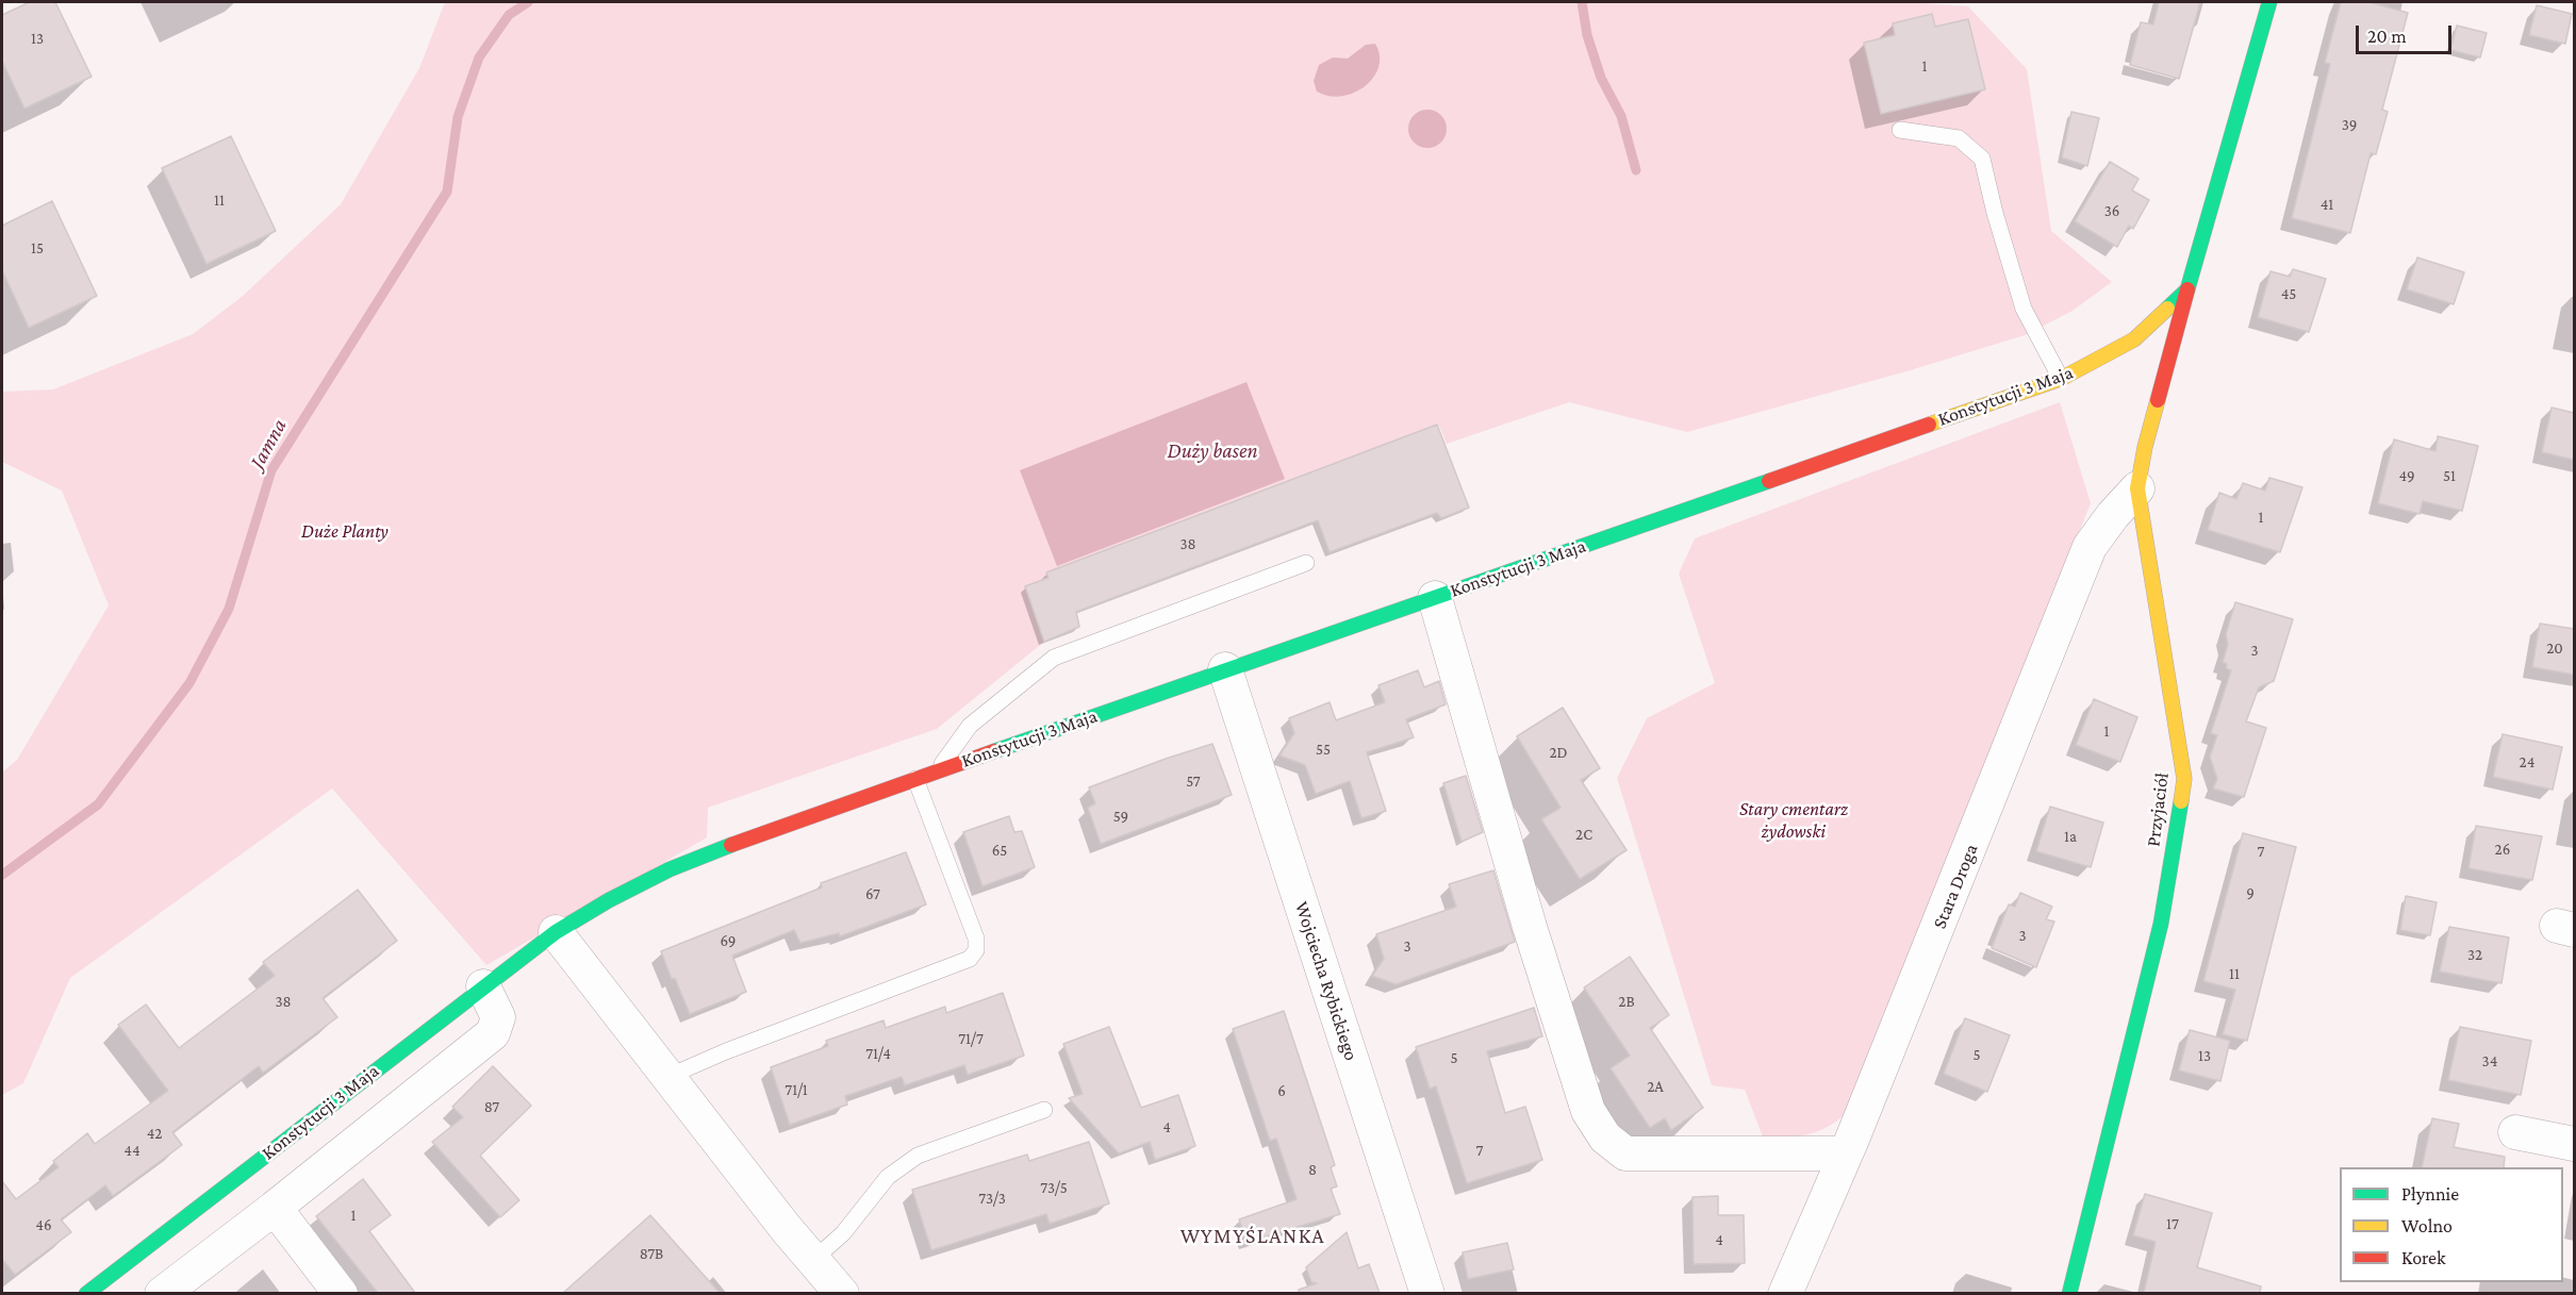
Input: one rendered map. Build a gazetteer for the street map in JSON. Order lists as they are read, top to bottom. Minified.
{"streets":{"street":["Konstytucji 3 Maja","Przyjaciół","Stara Droga","Wojciecha Rybickiego"]},"crossings":[["Konstytucji 3 Maja","Przyjaciół"],["Konstytucji 3 Maja","Wojciecha Rybickiego"],["Przyjaciół","Stara Droga"]],"districts":["WYMYŚLANKA"],"water":["Jamna","Duży basen"],"parks":["Duże Planty","Stary cmentarz żydowski"],"house_numbers":["13","1","39","11","41","36","15","45","49","51","1","38","20","3","1","55","2D","24","57","59","2C","1a","26","65","7","9","67","3","69","3","32","11","38","2B","71/7","71/4","5","13","5","34","2A","71/1","6","87","4","42","44","7","8","73/5","73/3","1","17","46","4","87B"],"legend":["Płynnie","Wolno","Korek"],"scale_bar":"20 m"}
